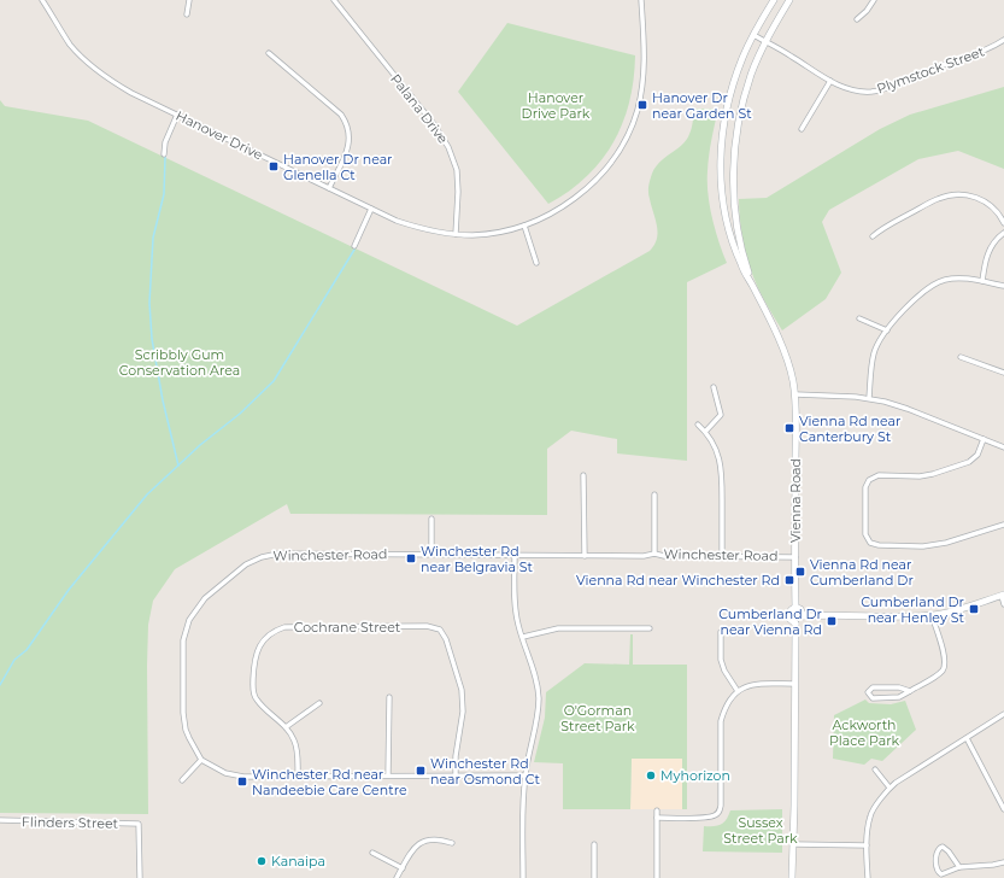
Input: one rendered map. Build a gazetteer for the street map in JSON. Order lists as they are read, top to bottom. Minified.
{"streets":{"main road":["Vienna Road"],"street":["Plymstock Street","Palana Drive","Hanover Drive","Winchester Road","Cochrane Street","Flinders Street"]},"crossings":[["Plymstock Street","Vienna Road"],["Palana Drive","Hanover Drive"],["Vienna Road","Winchester Road"]],"parks":["Hanover Drive Park","Scribbly Gum Conservation Area","O'Gorman Street Park","Ackworth Place Park","Sussex Street Park"],"places":{"transit":["Hanover Dr near Garden St","Hanover Dr near Glenella Ct","Vienna Rd near Canterbury St","Winchester Rd near Belgravia St","Vienna Rd near Cumberland Dr","Vienna Rd near Winchester Rd","Cumberland Dr near Henley St","Cumberland Dr near Vienna Rd","Winchester Rd near Osmond Ct","Winchester Rd near Nandeebie Care Centre"],"other":["Myhorizon","Kanaipa"]}}
